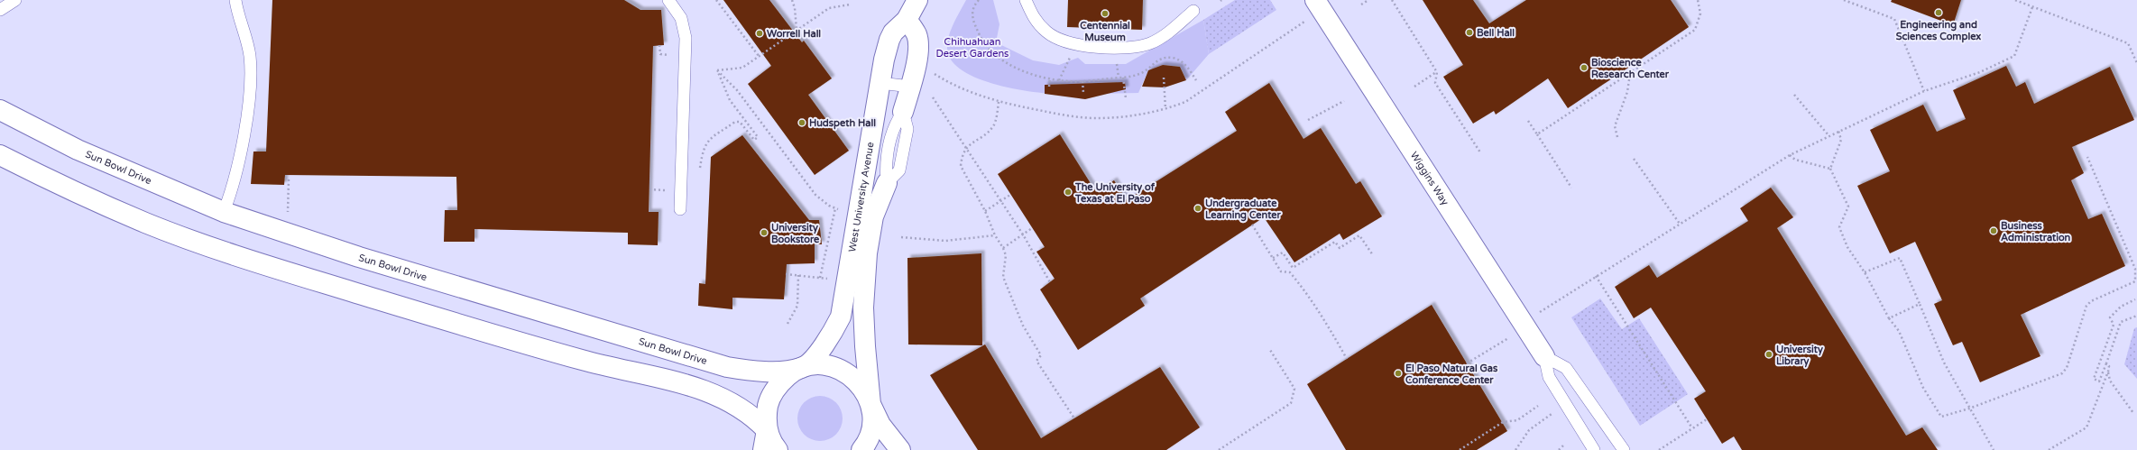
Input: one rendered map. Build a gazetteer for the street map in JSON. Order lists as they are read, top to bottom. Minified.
{"streets":{"street":["Sun Bowl Drive","Wiggins Way","West University Avenue"]},"crossings":[["Sun Bowl Drive","West University Avenue"]],"parks":["Chihuahuan Desert Gardens"],"places":["Engineering and Sciences Complex","Centennial Museum","Bell Hall","Worrell Hall","Bioscience Research Center","Hudspeth Hall","The University of Texas at El Paso","Undergraduate Learning Center","Business Administration","University Bookstore","University Library","El Paso Natural Gas Conference Center"]}
